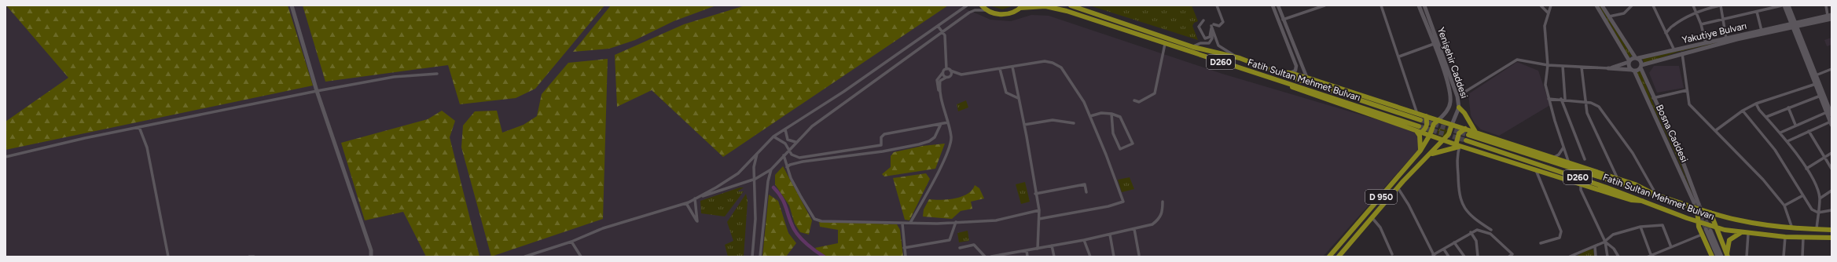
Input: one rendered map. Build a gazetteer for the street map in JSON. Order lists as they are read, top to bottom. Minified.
{"streets":{"highway":["D260","Fatih Sultan Mehmet Bulvarı","D 950"],"main road":["Yakutiye Bulvarı","Yenişehir Caddesi","Bosna Caddesi"]},"crossings":[["Yakutiye Bulvarı","Bosna Caddesi"],["D260","Fatih Sultan Mehmet Bulvarı"],["Fatih Sultan Mehmet Bulvarı","D 950"]]}
